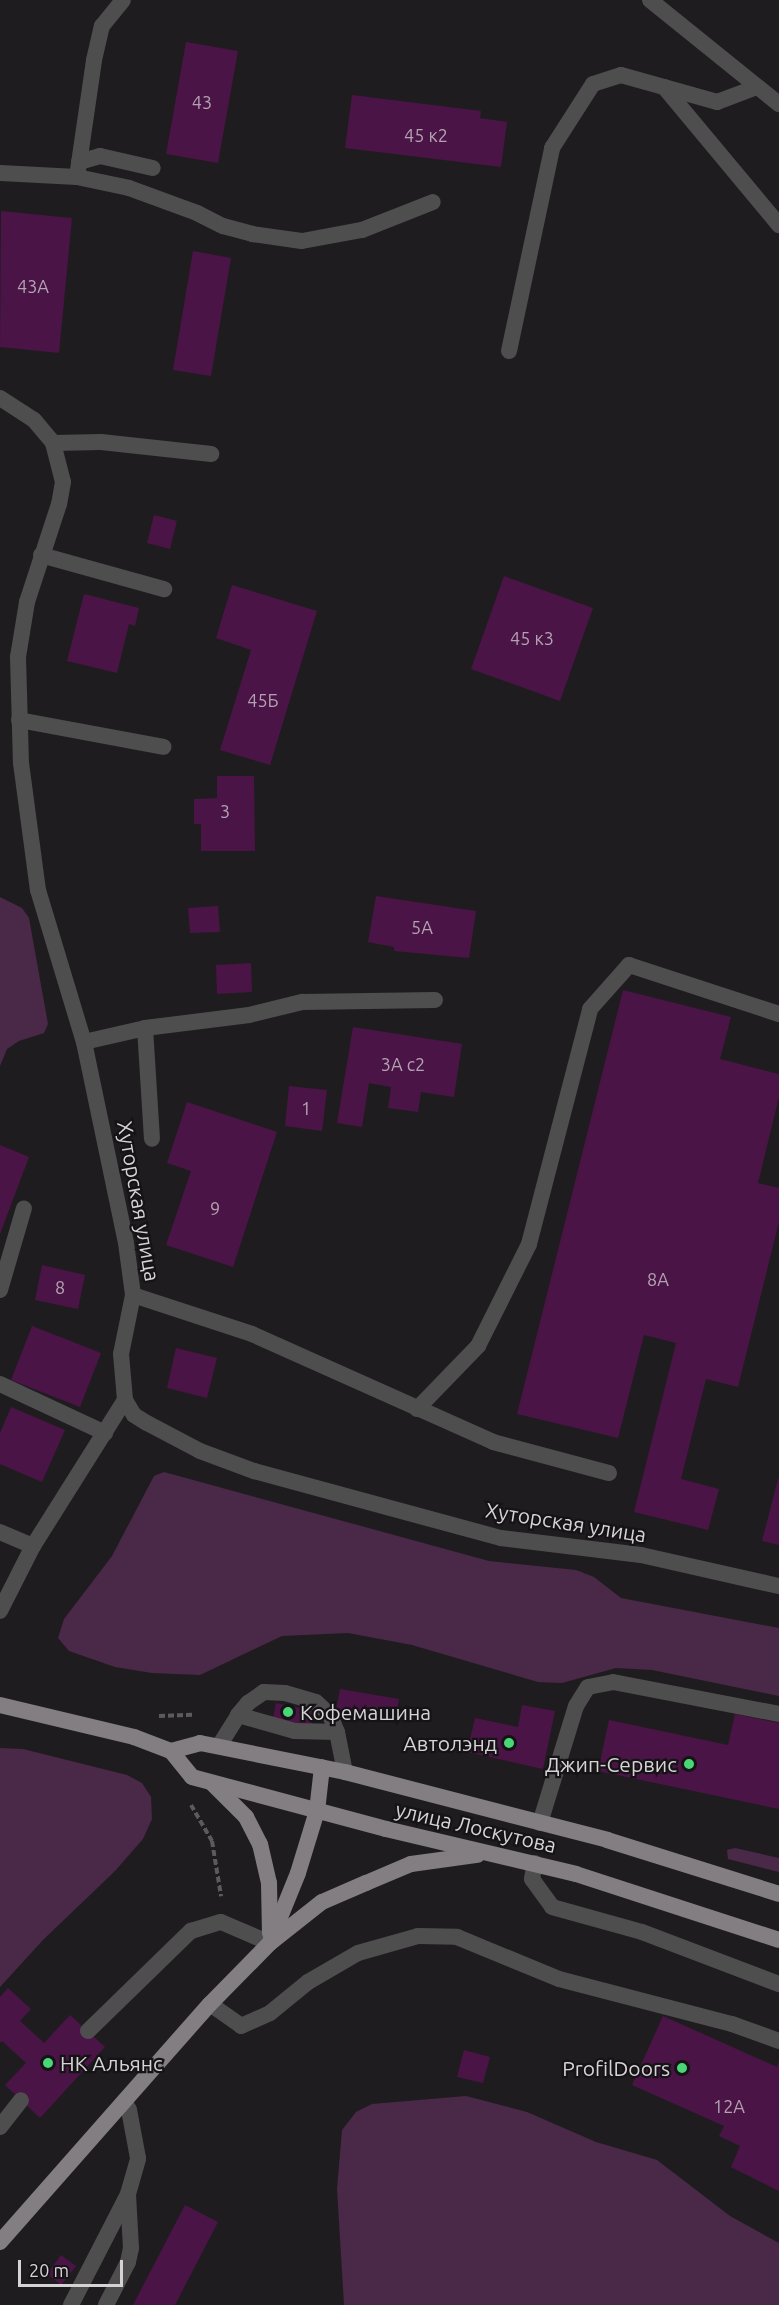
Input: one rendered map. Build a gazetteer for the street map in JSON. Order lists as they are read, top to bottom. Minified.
{"streets":{"main road":["улица Лоскутова"],"street":["Хуторская улица"]},"places":["Кофемашина","Автолэнд","Джип-Сервис","НК Альянс","ProfilDoors"],"house_numbers":["43","45 к2","43А","45 к3","45Б","3","5А","3А с2","1","9","8А","8","12А"],"scale_bar":"20 m"}
